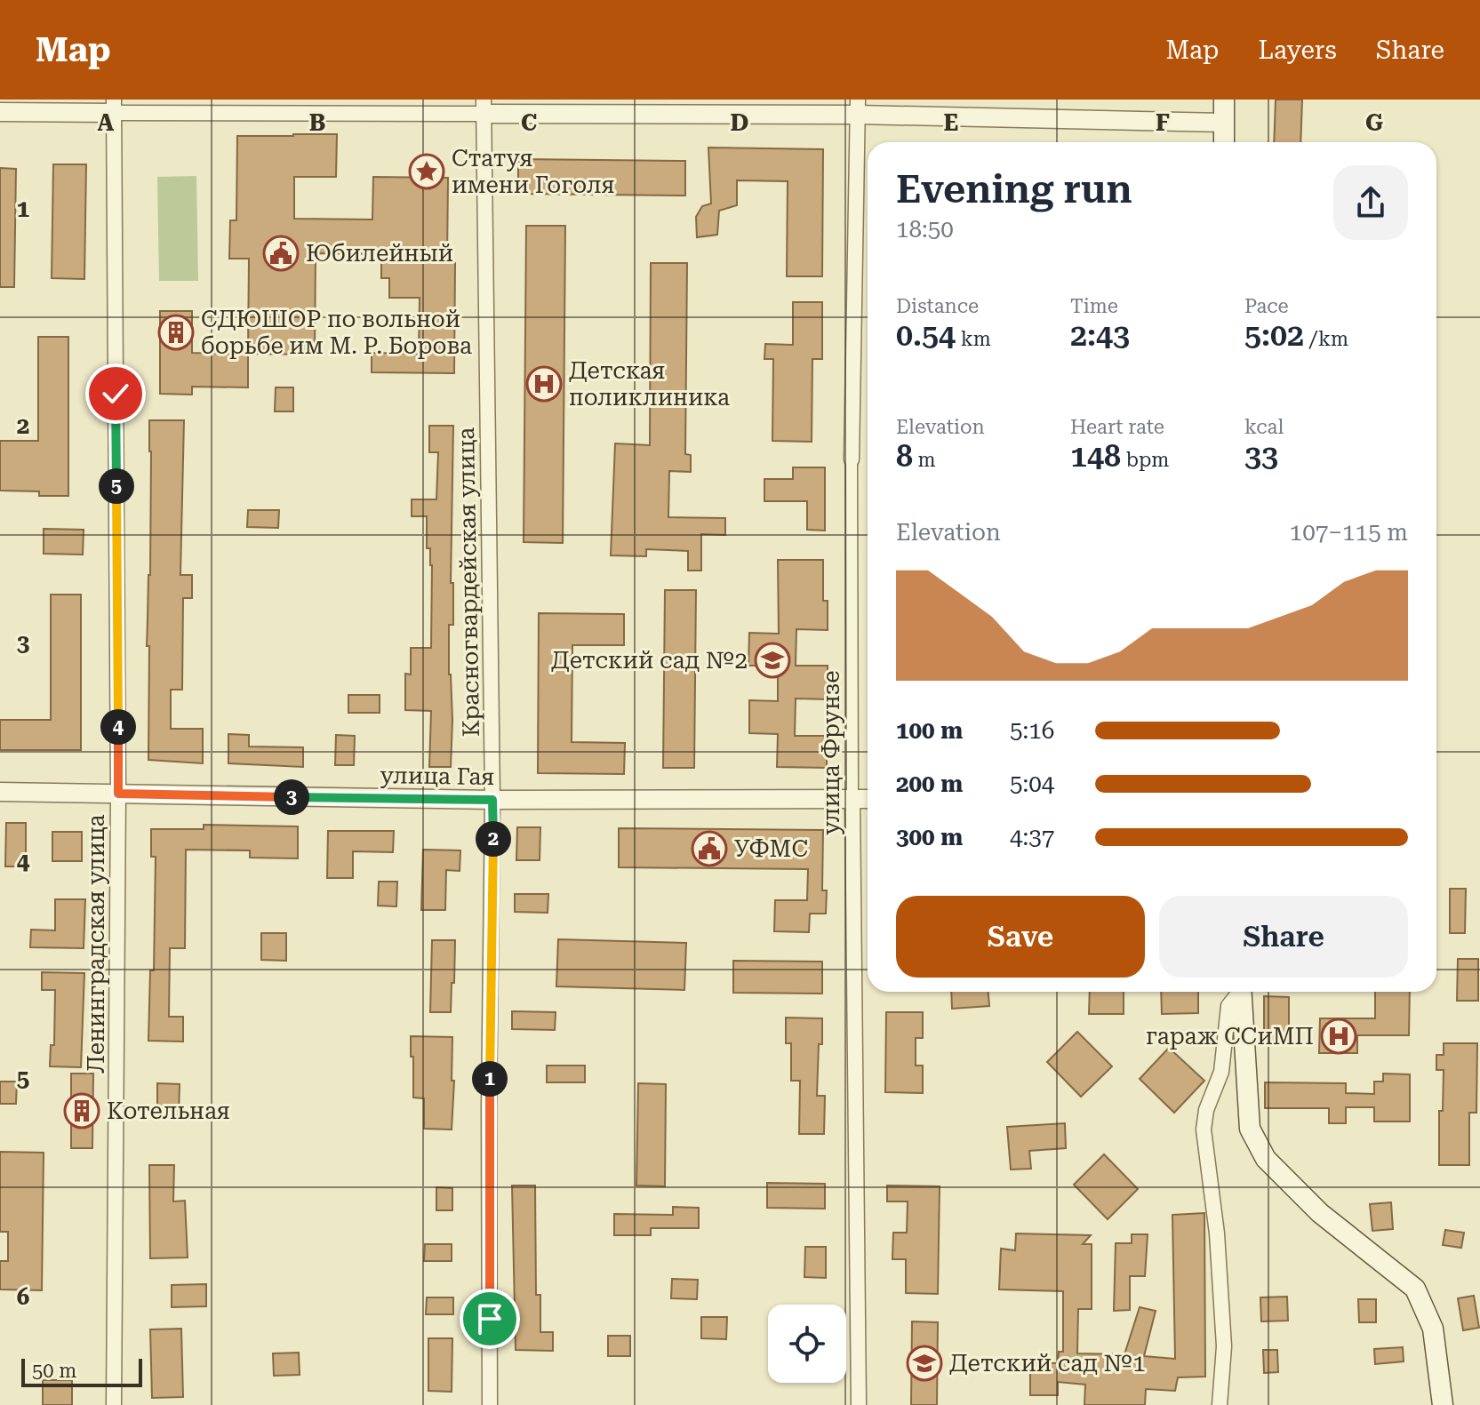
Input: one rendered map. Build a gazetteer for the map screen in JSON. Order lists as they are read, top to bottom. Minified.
{"streets":{"street":["Красногвардейская улица","улица Фрунзе","улица Гая","Ленинградская улица"]},"crossings":[["Красногвардейская улица","улица Гая"],["улица Фрунзе","улица Гая"],["улица Гая","Ленинградская улица"]],"places":{"place":["Статуя имени Гоголя"],"public building":["Юбилейный","УФМС"],"building":["СДЮШОР по вольной борьбе им М. Р. Борова","Котельная"],"hospital":["Детская поликлиника","гараж ССиМП"],"school or university":["Детский сад №2","Детский сад №1"]},"scale_bar":"50 m","page":{"header":"Map","nav":["Map","Layers","Share"],"heading":["Evening run","18:50"],"stats":[["Distance","0.54 km"],["Time","2:43"],["Pace","5:02 /km"],["Elevation","8 m"],["Heart rate","148 bpm"],["kcal","33"]],"pins":["5","4","3","2","1"],"chart":["Elevation","107–115 m"],"list":[{"name":"100 m","note":"5:16"},{"name":"200 m","note":"5:04"},{"name":"300 m","note":"4:37"}],"buttons":["Save","Share"],"scale":"50 m"},"grid":{"columns":["A","B","C","D","E","F","G"],"rows":["1","2","3","4","5","6"]}}
